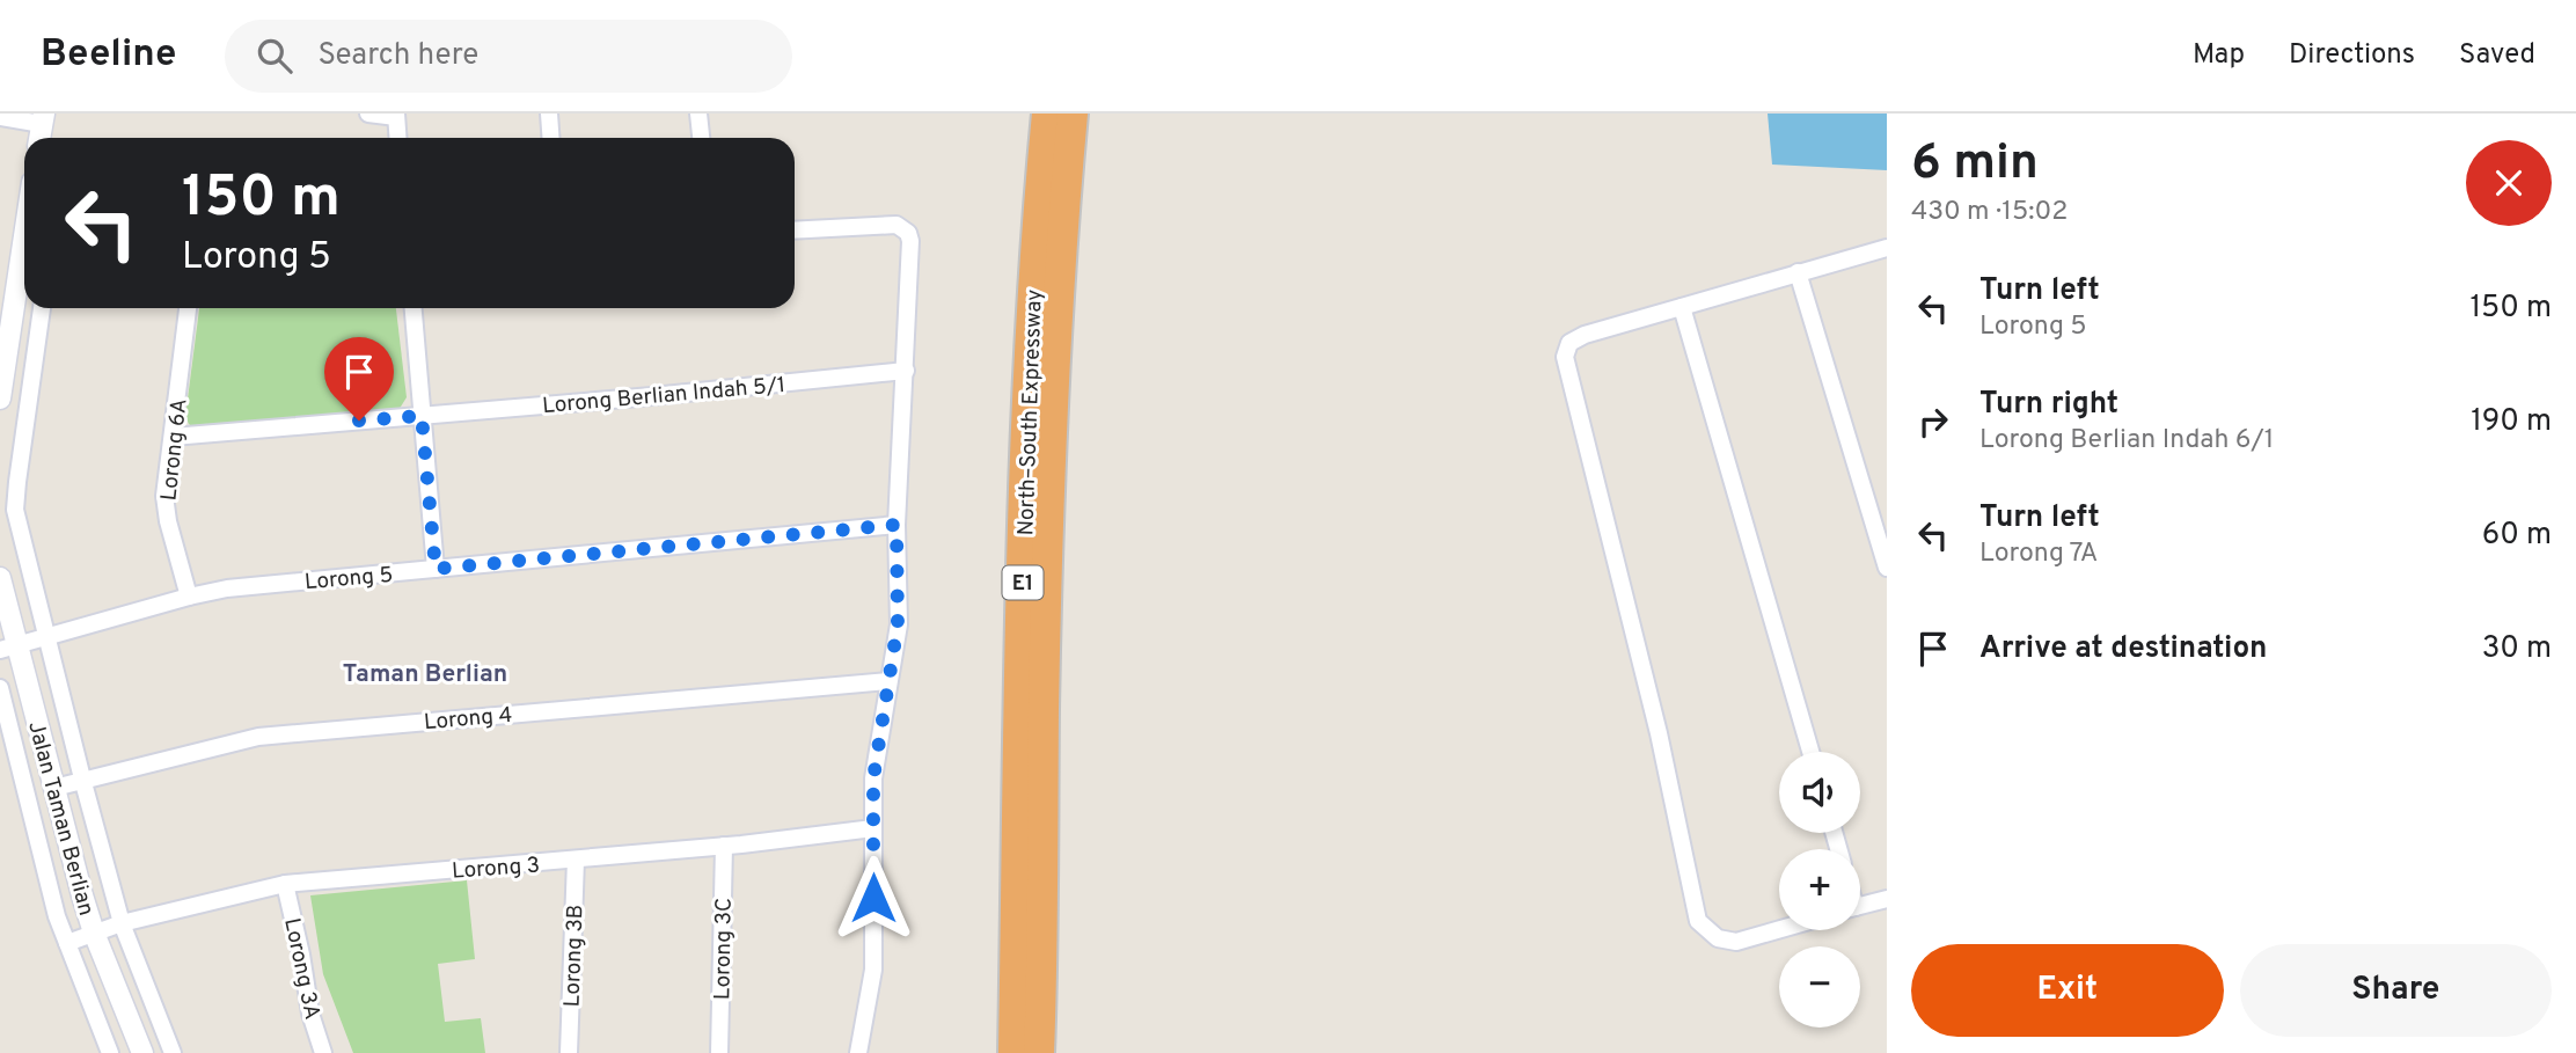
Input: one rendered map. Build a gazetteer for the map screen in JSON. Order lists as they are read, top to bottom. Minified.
{"streets":{"highway":["North–South Expressway","E1"],"street":["Lorong Berlian Indah 5/1","Lorong 6A","Lorong 5","Lorong 4","Jalan Taman Berlian","Lorong 3","Lorong 3C","Lorong 3B","Lorong 3A"]},"crossings":[["Lorong Berlian Indah 5/1","Lorong 6A"],["Lorong 6A","Lorong 5"],["Lorong 5","Jalan Taman Berlian"],["Lorong 4","Jalan Taman Berlian"],["Jalan Taman Berlian","Lorong 3"],["Lorong 3","Lorong 3C"],["Lorong 3","Lorong 3B"],["Lorong 3","Lorong 3A"]],"districts":["Taman Berlian"],"page":{"header":"Beeline","search":"Search here","nav":["Map","Directions","Saved"],"heading":["6 min","430 m · 15:02"],"turn":["150 m","Lorong 5"],"list":[{"name":"Turn left","note":"Lorong 5","value":"150 m"},{"name":"Turn right","note":"Lorong Berlian Indah 6/1","value":"190 m"},{"name":"Turn left","note":"Lorong 7A","value":"60 m"},{"name":"Arrive at destination","value":"30 m"}],"map_buttons":["+","−"],"buttons":["Exit","Share"]}}
